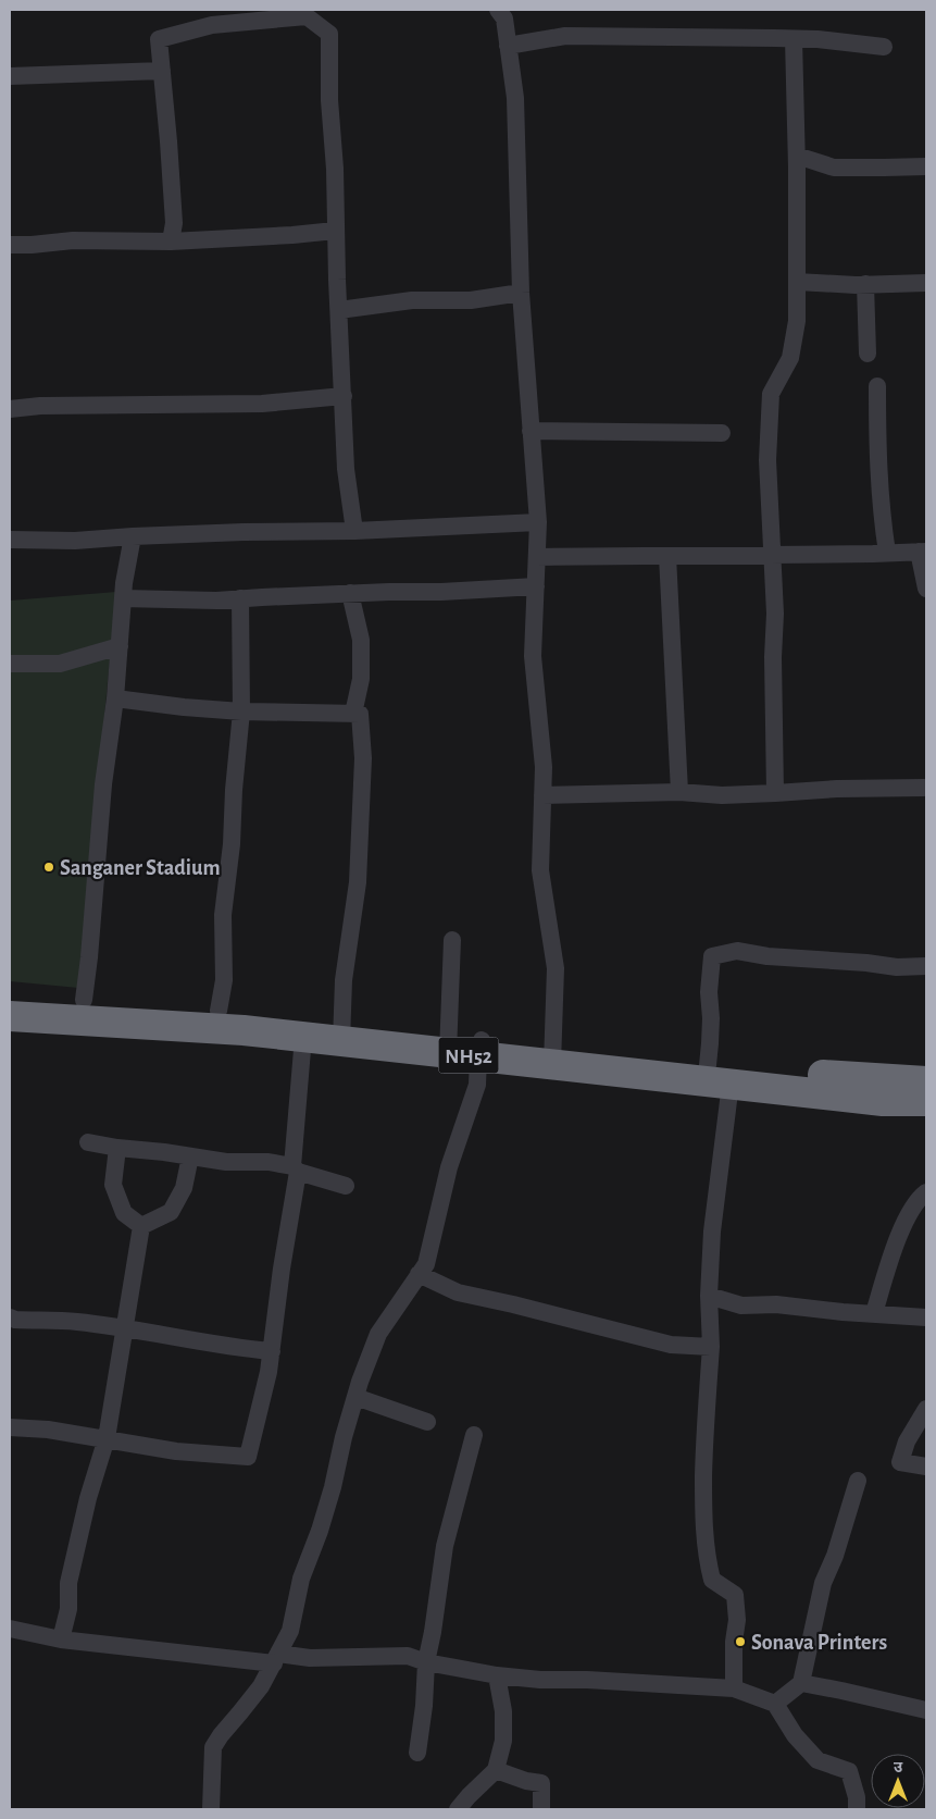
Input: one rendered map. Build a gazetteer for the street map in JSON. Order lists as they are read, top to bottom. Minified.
{"streets":{"highway":["NH52"]},"places":["Sanganer Stadium","Sonava Printers"],"north":"top"}
